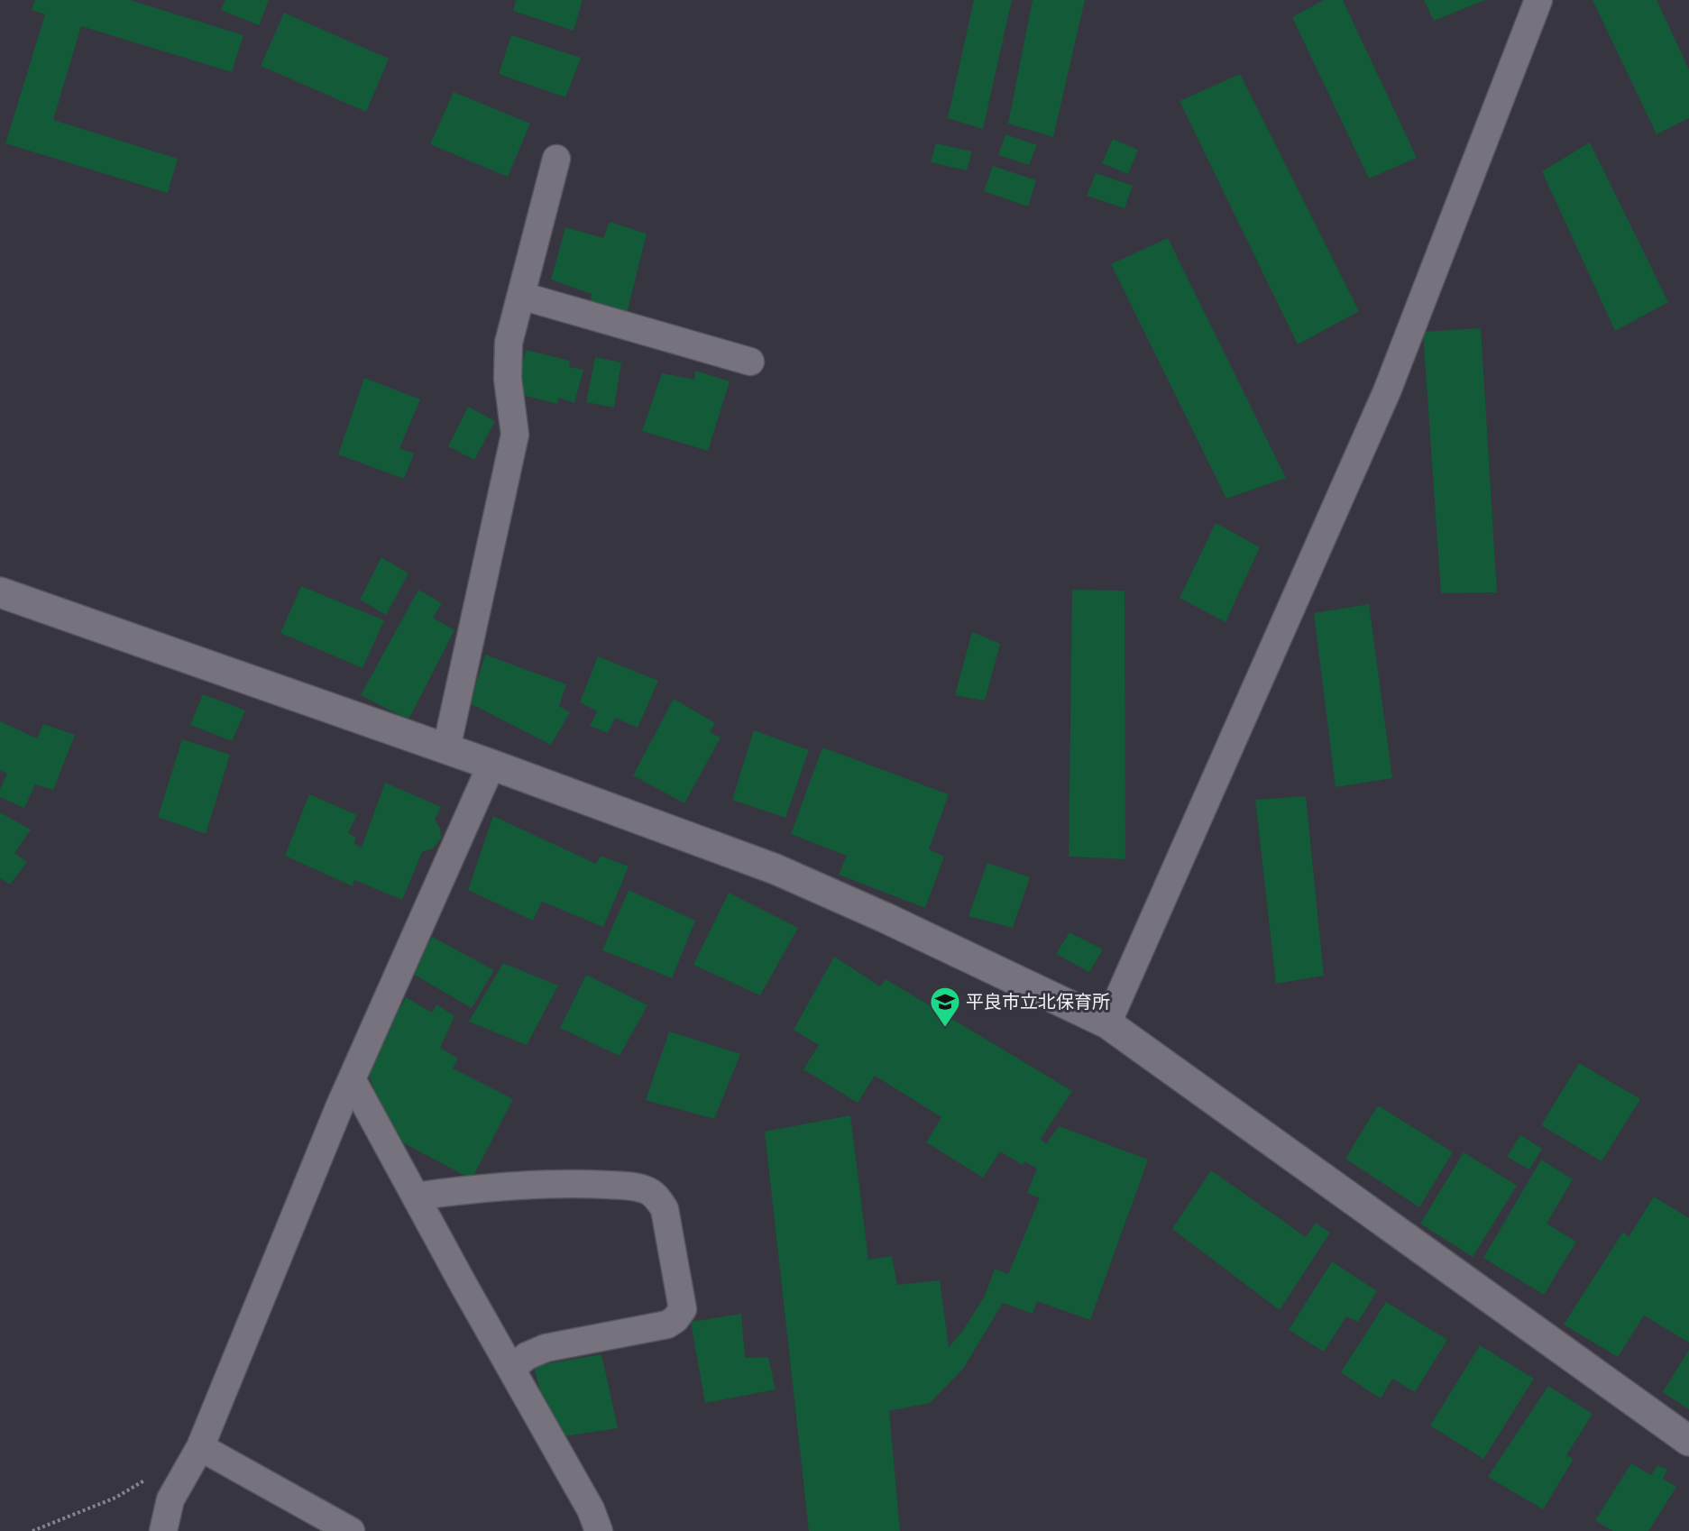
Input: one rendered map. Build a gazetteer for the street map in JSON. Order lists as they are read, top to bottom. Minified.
{"places":{"school or university":["平良市立北保育所"]}}
